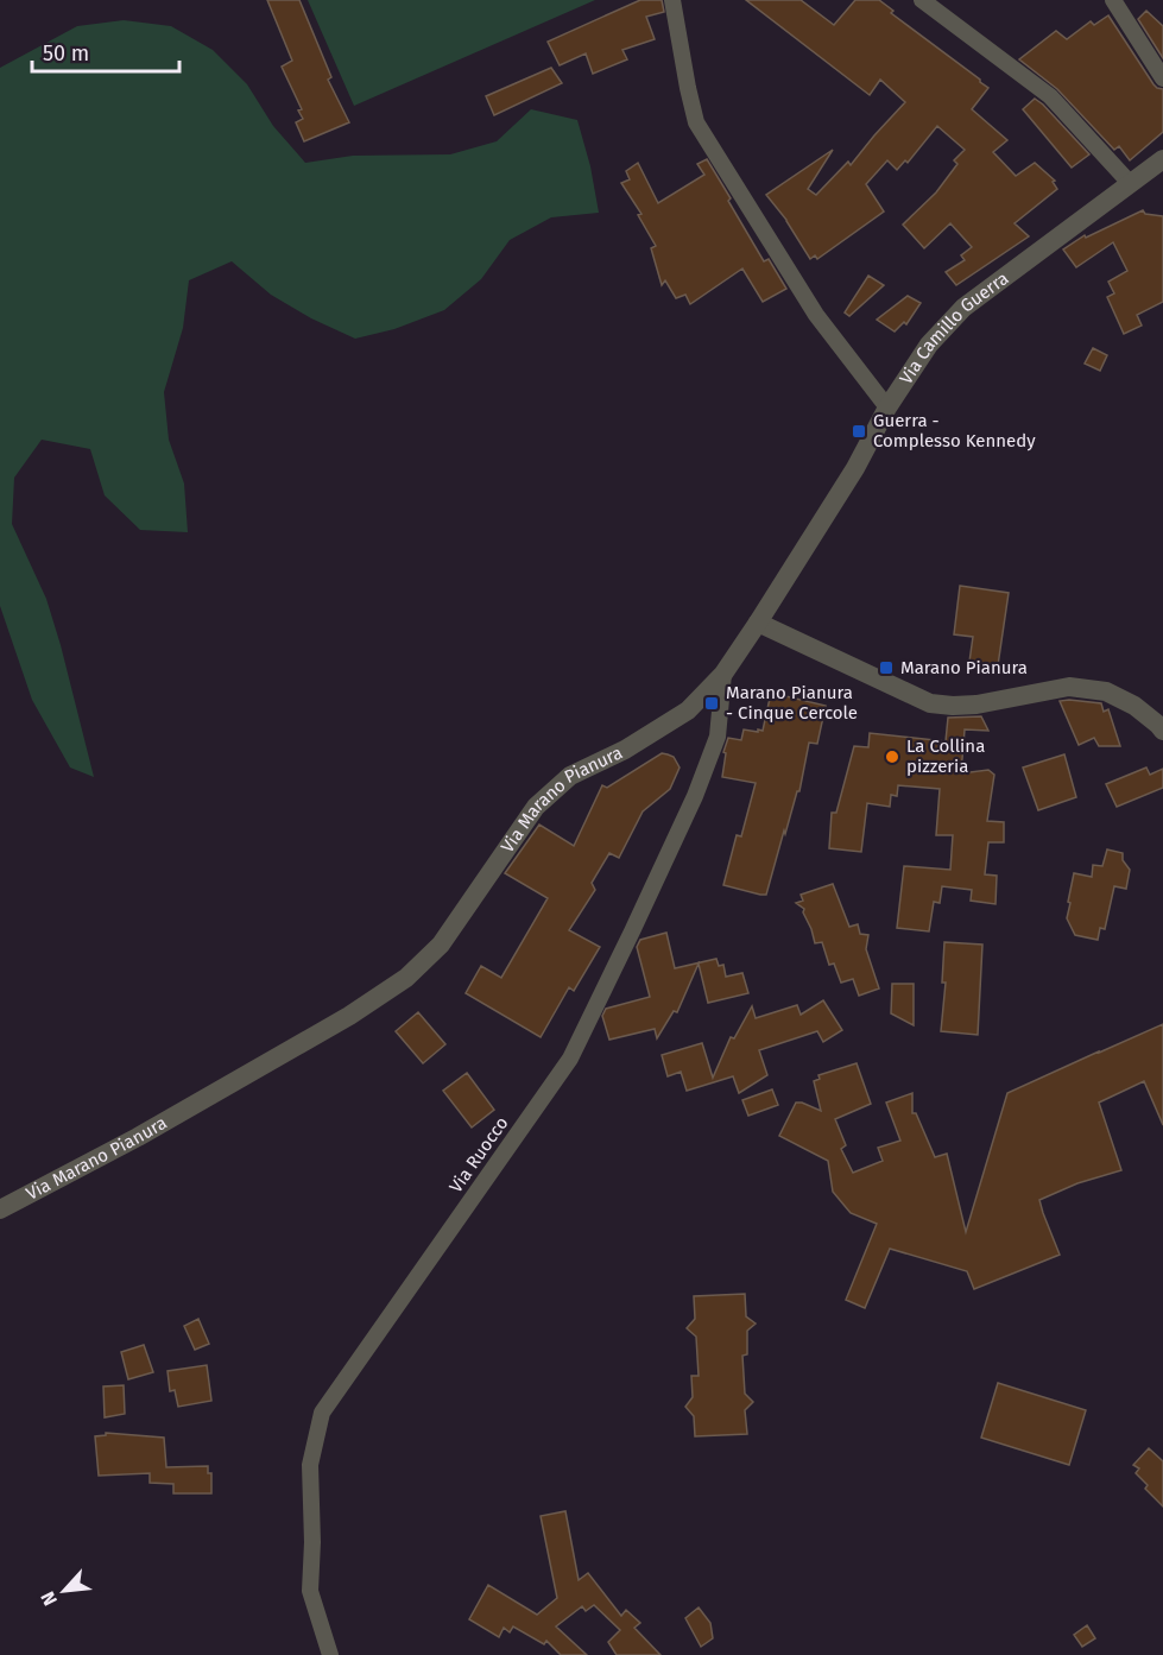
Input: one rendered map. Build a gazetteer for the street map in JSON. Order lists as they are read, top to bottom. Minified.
{"streets":{"street":["Via Camillo Guerra","Via Marano Pianura","Via Ruocco"]},"crossings":[["Via Camillo Guerra","Via Marano Pianura"],["Via Marano Pianura","Via Ruocco"]],"places":{"transit":["Guerra - Complesso Kennedy","Marano Pianura","Marano Pianura - Cinque Cercole"],"other":["La Collina pizzeria"]},"scale_bar":"50 m","north":"bottom left"}
